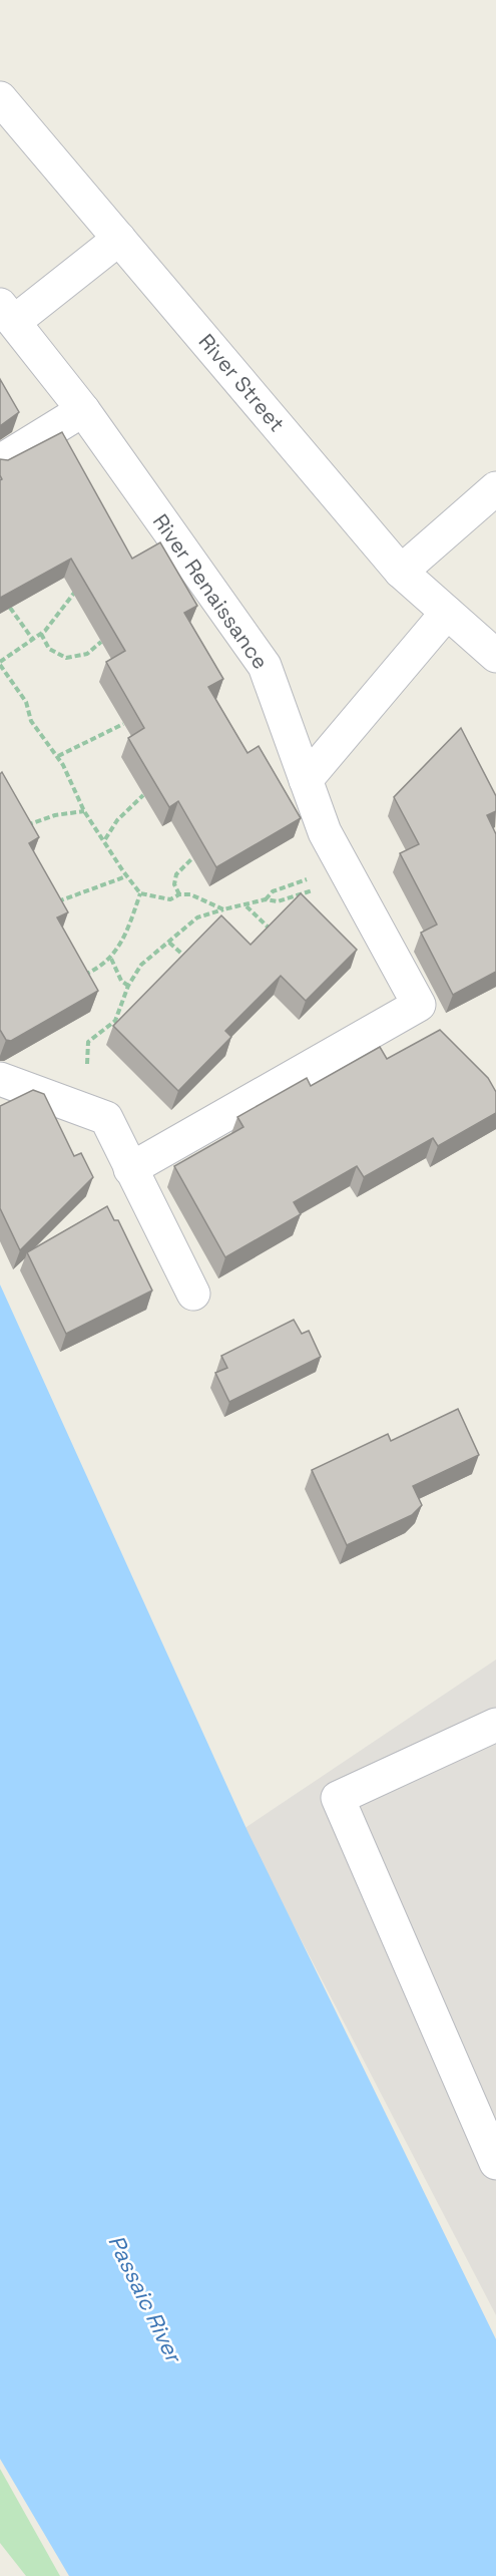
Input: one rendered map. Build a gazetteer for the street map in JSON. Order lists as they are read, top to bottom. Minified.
{"streets":{"street":["River Street","River Renaissance"]},"water":["Passaic River"]}
